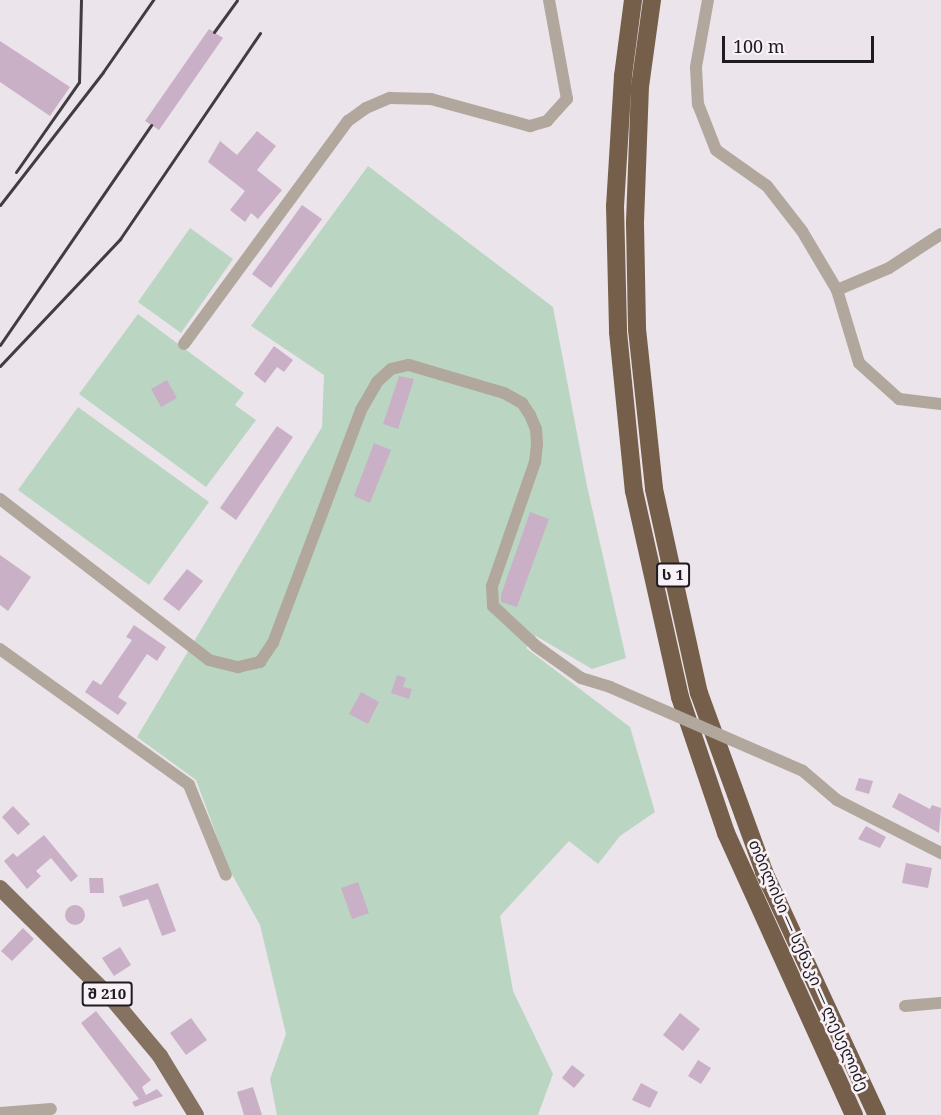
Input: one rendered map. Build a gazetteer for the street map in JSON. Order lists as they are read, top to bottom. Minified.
{"streets":{"highway":["ს 1","თბილისი — სენაკი — ლესელიძე"],"main road":["შ 210"]},"scale_bar":"100 m"}
